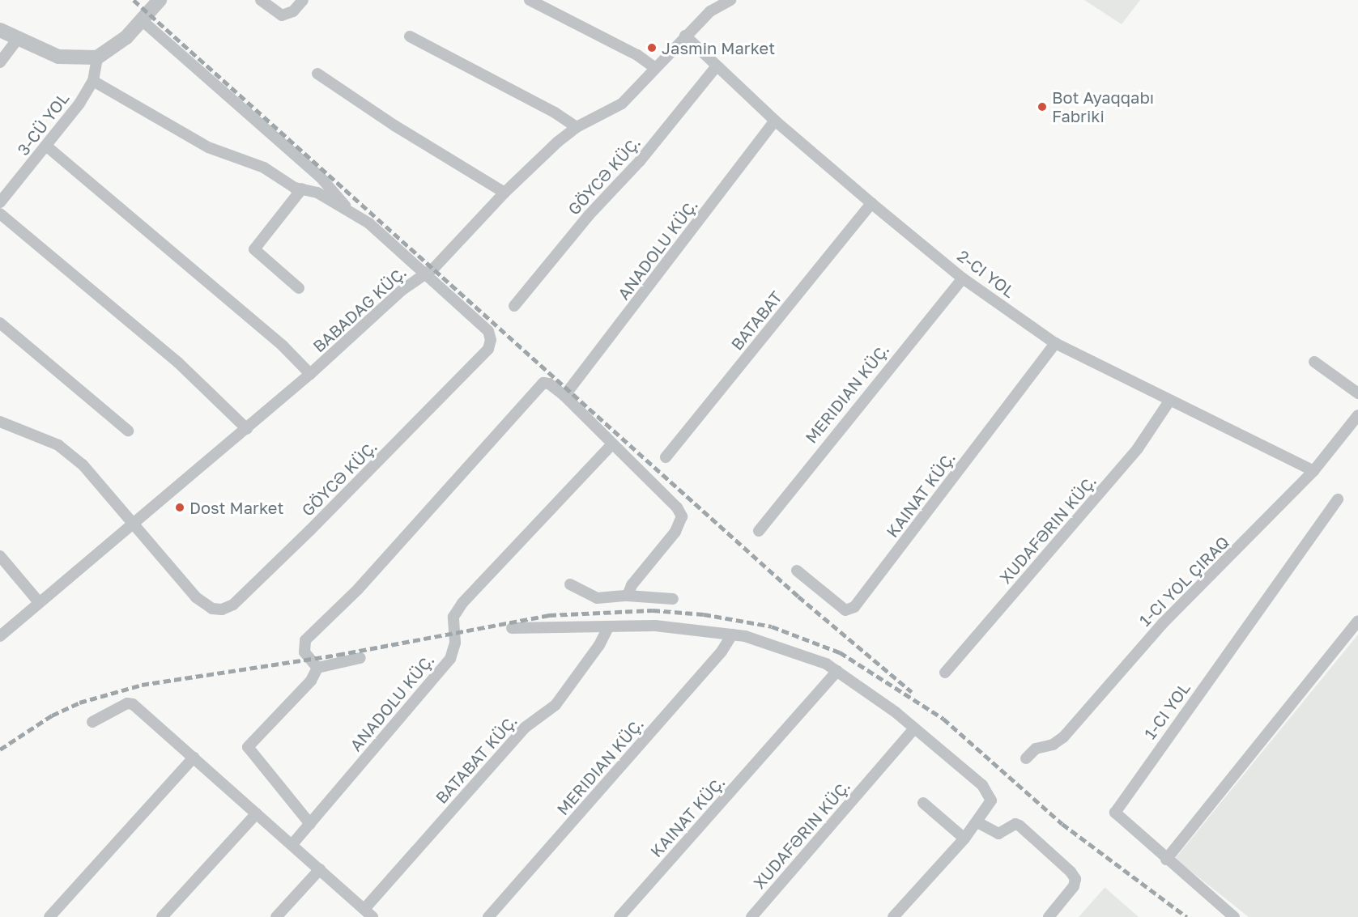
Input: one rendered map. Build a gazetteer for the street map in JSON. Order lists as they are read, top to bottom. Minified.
{"streets":{"street":["3-CÜ YOL","GÖYCƏ KÜÇ.","ANADOLU KÜÇ.","2-CI YOL","BABADAĞ KÜÇ.","BATABAT","MERIDIAN KÜÇ.","KAINAT KÜÇ.","XUDAFƏRIN KÜÇ.","1-CI YOL","BATABAT KÜÇ."]},"crossings":[["GÖYCƏ KÜÇ.","2-CI YOL"],["GÖYCƏ KÜÇ.","BABADAĞ KÜÇ."],["ANADOLU KÜÇ.","2-CI YOL"],["2-CI YOL","BABADAĞ KÜÇ."],["2-CI YOL","BATABAT"],["2-CI YOL","MERIDIAN KÜÇ."],["2-CI YOL","KAINAT KÜÇ."],["2-CI YOL","XUDAFƏRIN KÜÇ."]],"places":["Jasmin Market","Bot Ayaqqabı Fabriki","Dost Market"]}
